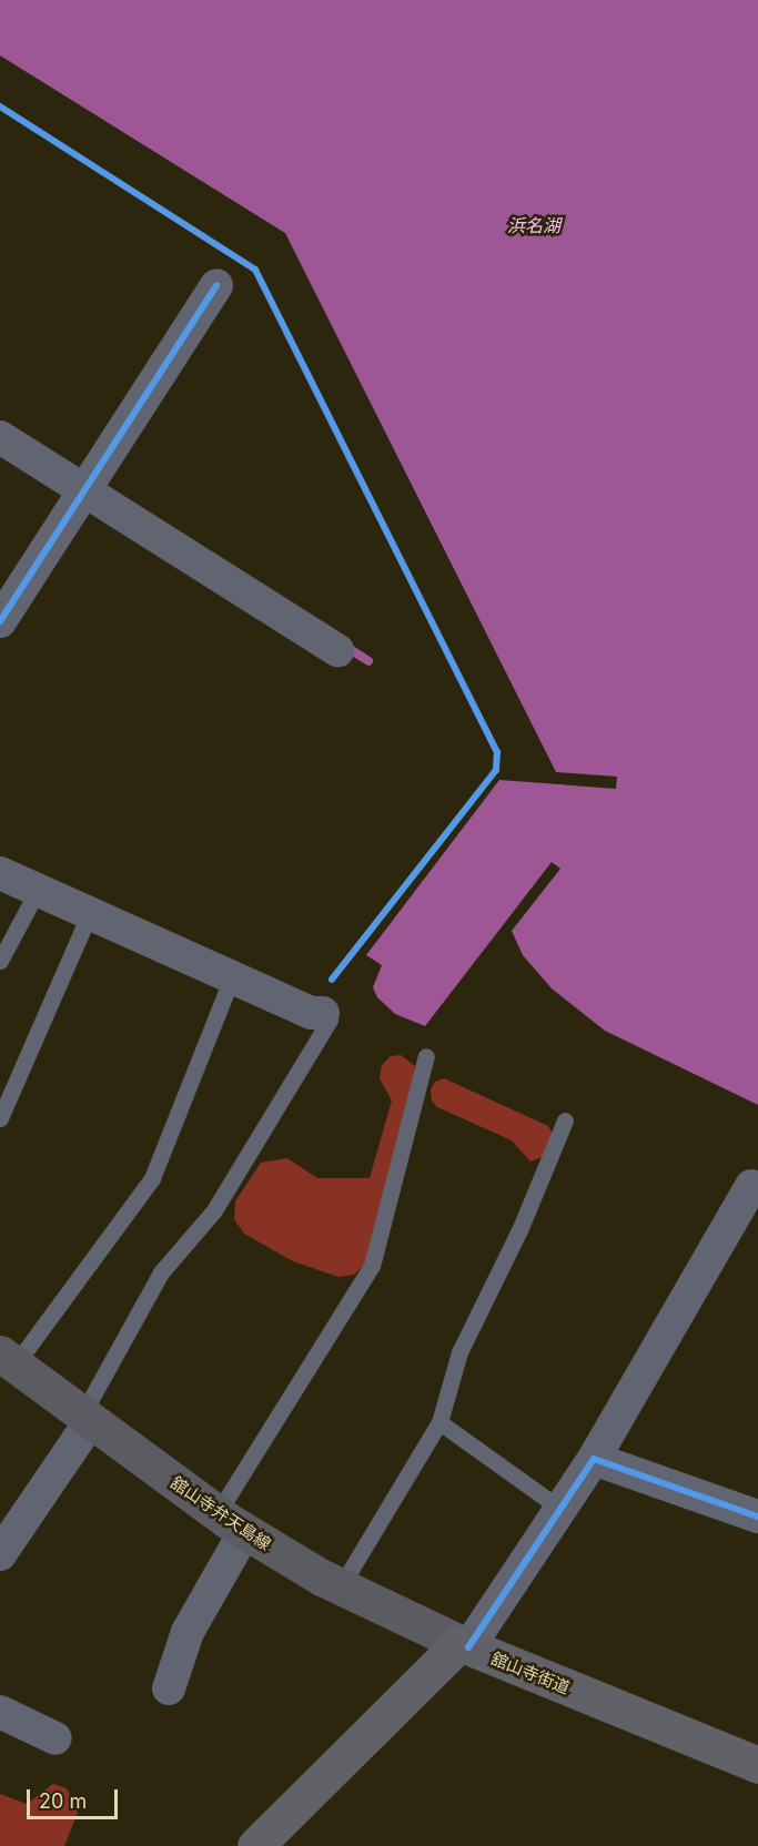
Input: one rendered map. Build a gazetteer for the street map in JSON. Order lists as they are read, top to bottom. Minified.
{"streets":{"main road":["舘山寺弁天島線","舘山寺街道"]},"crossings":[["舘山寺弁天島線","舘山寺街道"]],"water":["浜名湖"],"scale_bar":"20 m"}
